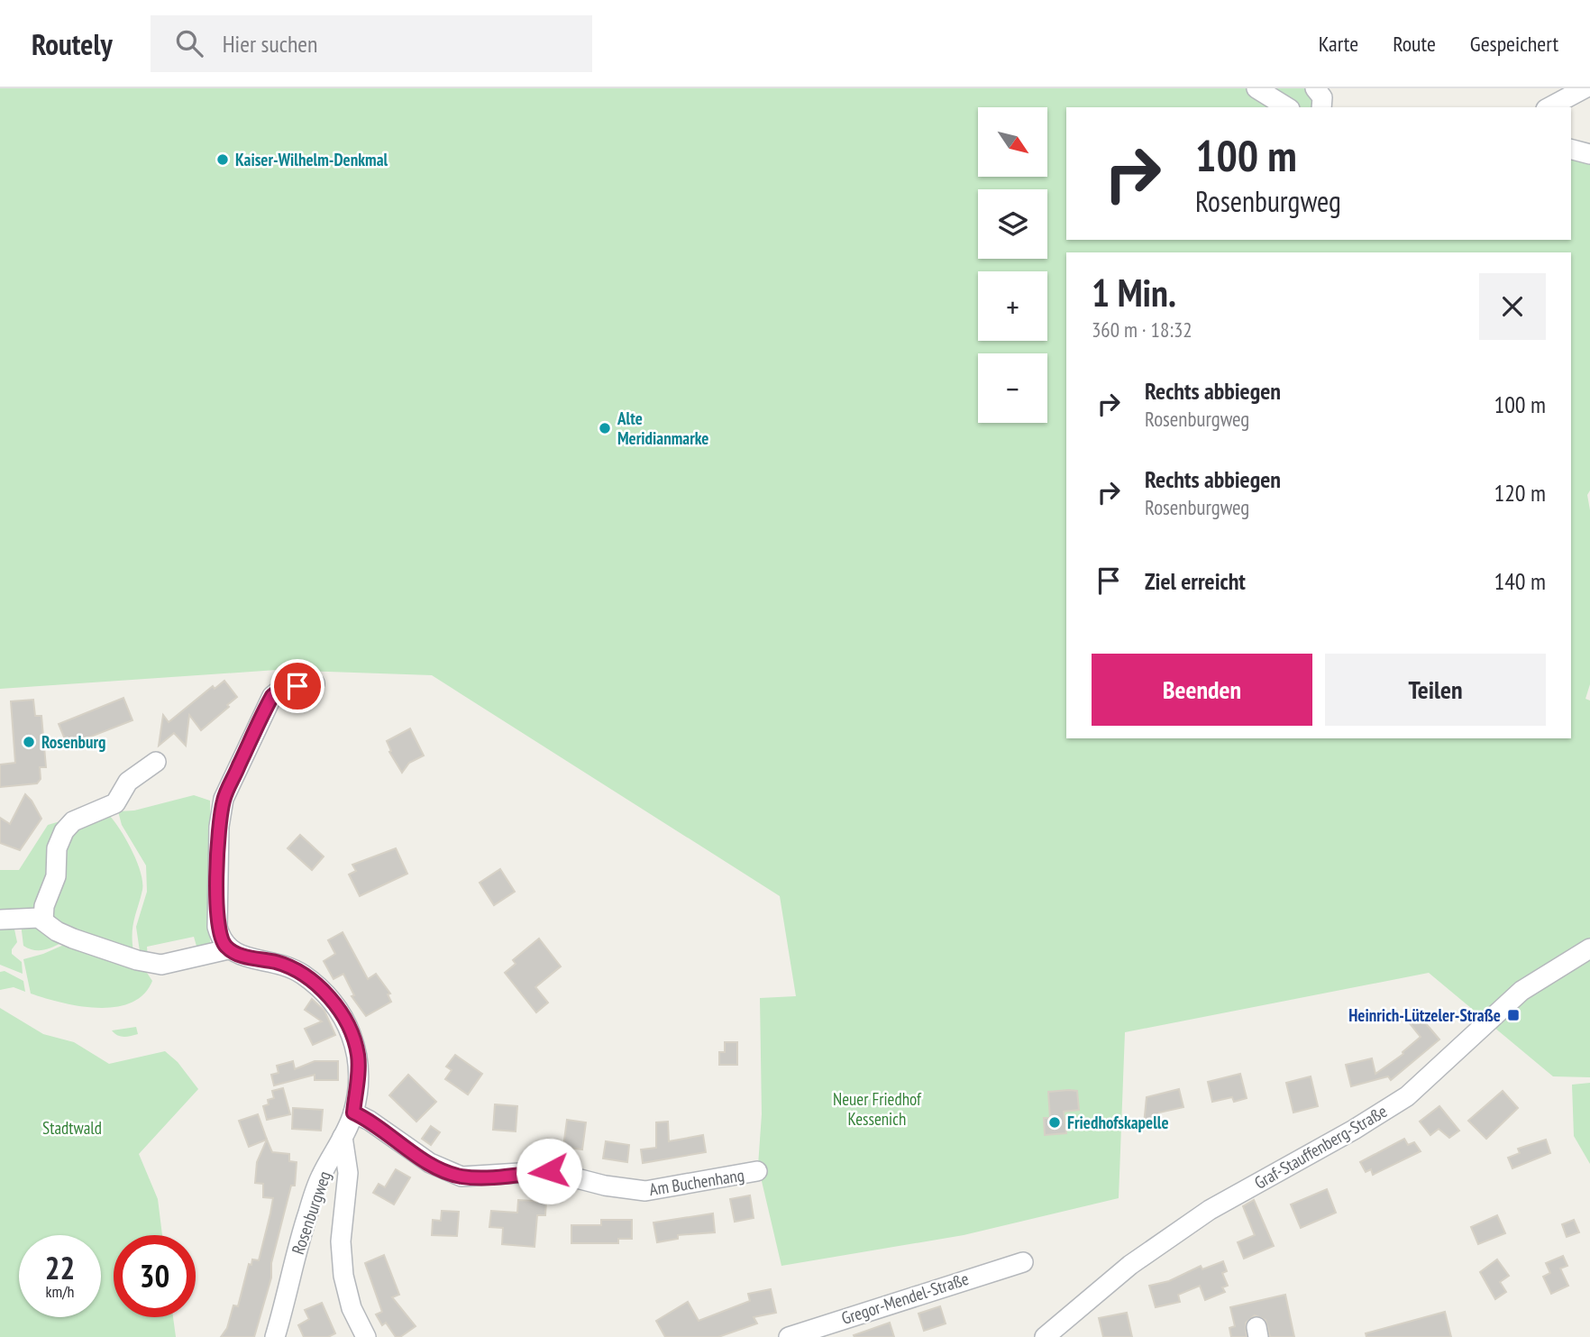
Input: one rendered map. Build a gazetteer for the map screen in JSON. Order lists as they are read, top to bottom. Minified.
{"streets":{"street":["Graf-Stauffenberg-Straße","Am Buchenhang","Rosenburgweg","Gregor-Mendel-Straße"]},"crossings":[["Am Buchenhang","Rosenburgweg"]],"parks":["Neuer Friedhof Kessenich","Stadtwald"],"places":{"other":["Kaiser-Wilhelm-Denkmal","Alte Meridianmarke","Rosenburg","Friedhofskapelle"],"transit":["Heinrich-Lützeler-Straße"]},"north":"bottom right","page":{"header":"Routely","search":"Hier suchen","nav":["Karte","Route","Gespeichert"],"map_buttons":["+","−"],"turn":["100 m","Rosenburgweg"],"heading":["1 Min.","360 m · 18:32"],"list":[{"name":"Rechts abbiegen","note":"Rosenburgweg","value":"100 m"},{"name":"Rechts abbiegen","note":"Rosenburgweg","value":"120 m"},{"name":"Ziel erreicht","value":"140 m"}],"buttons":["Beenden","Teilen"],"speed":"22 km/h","limit":"30"}}
